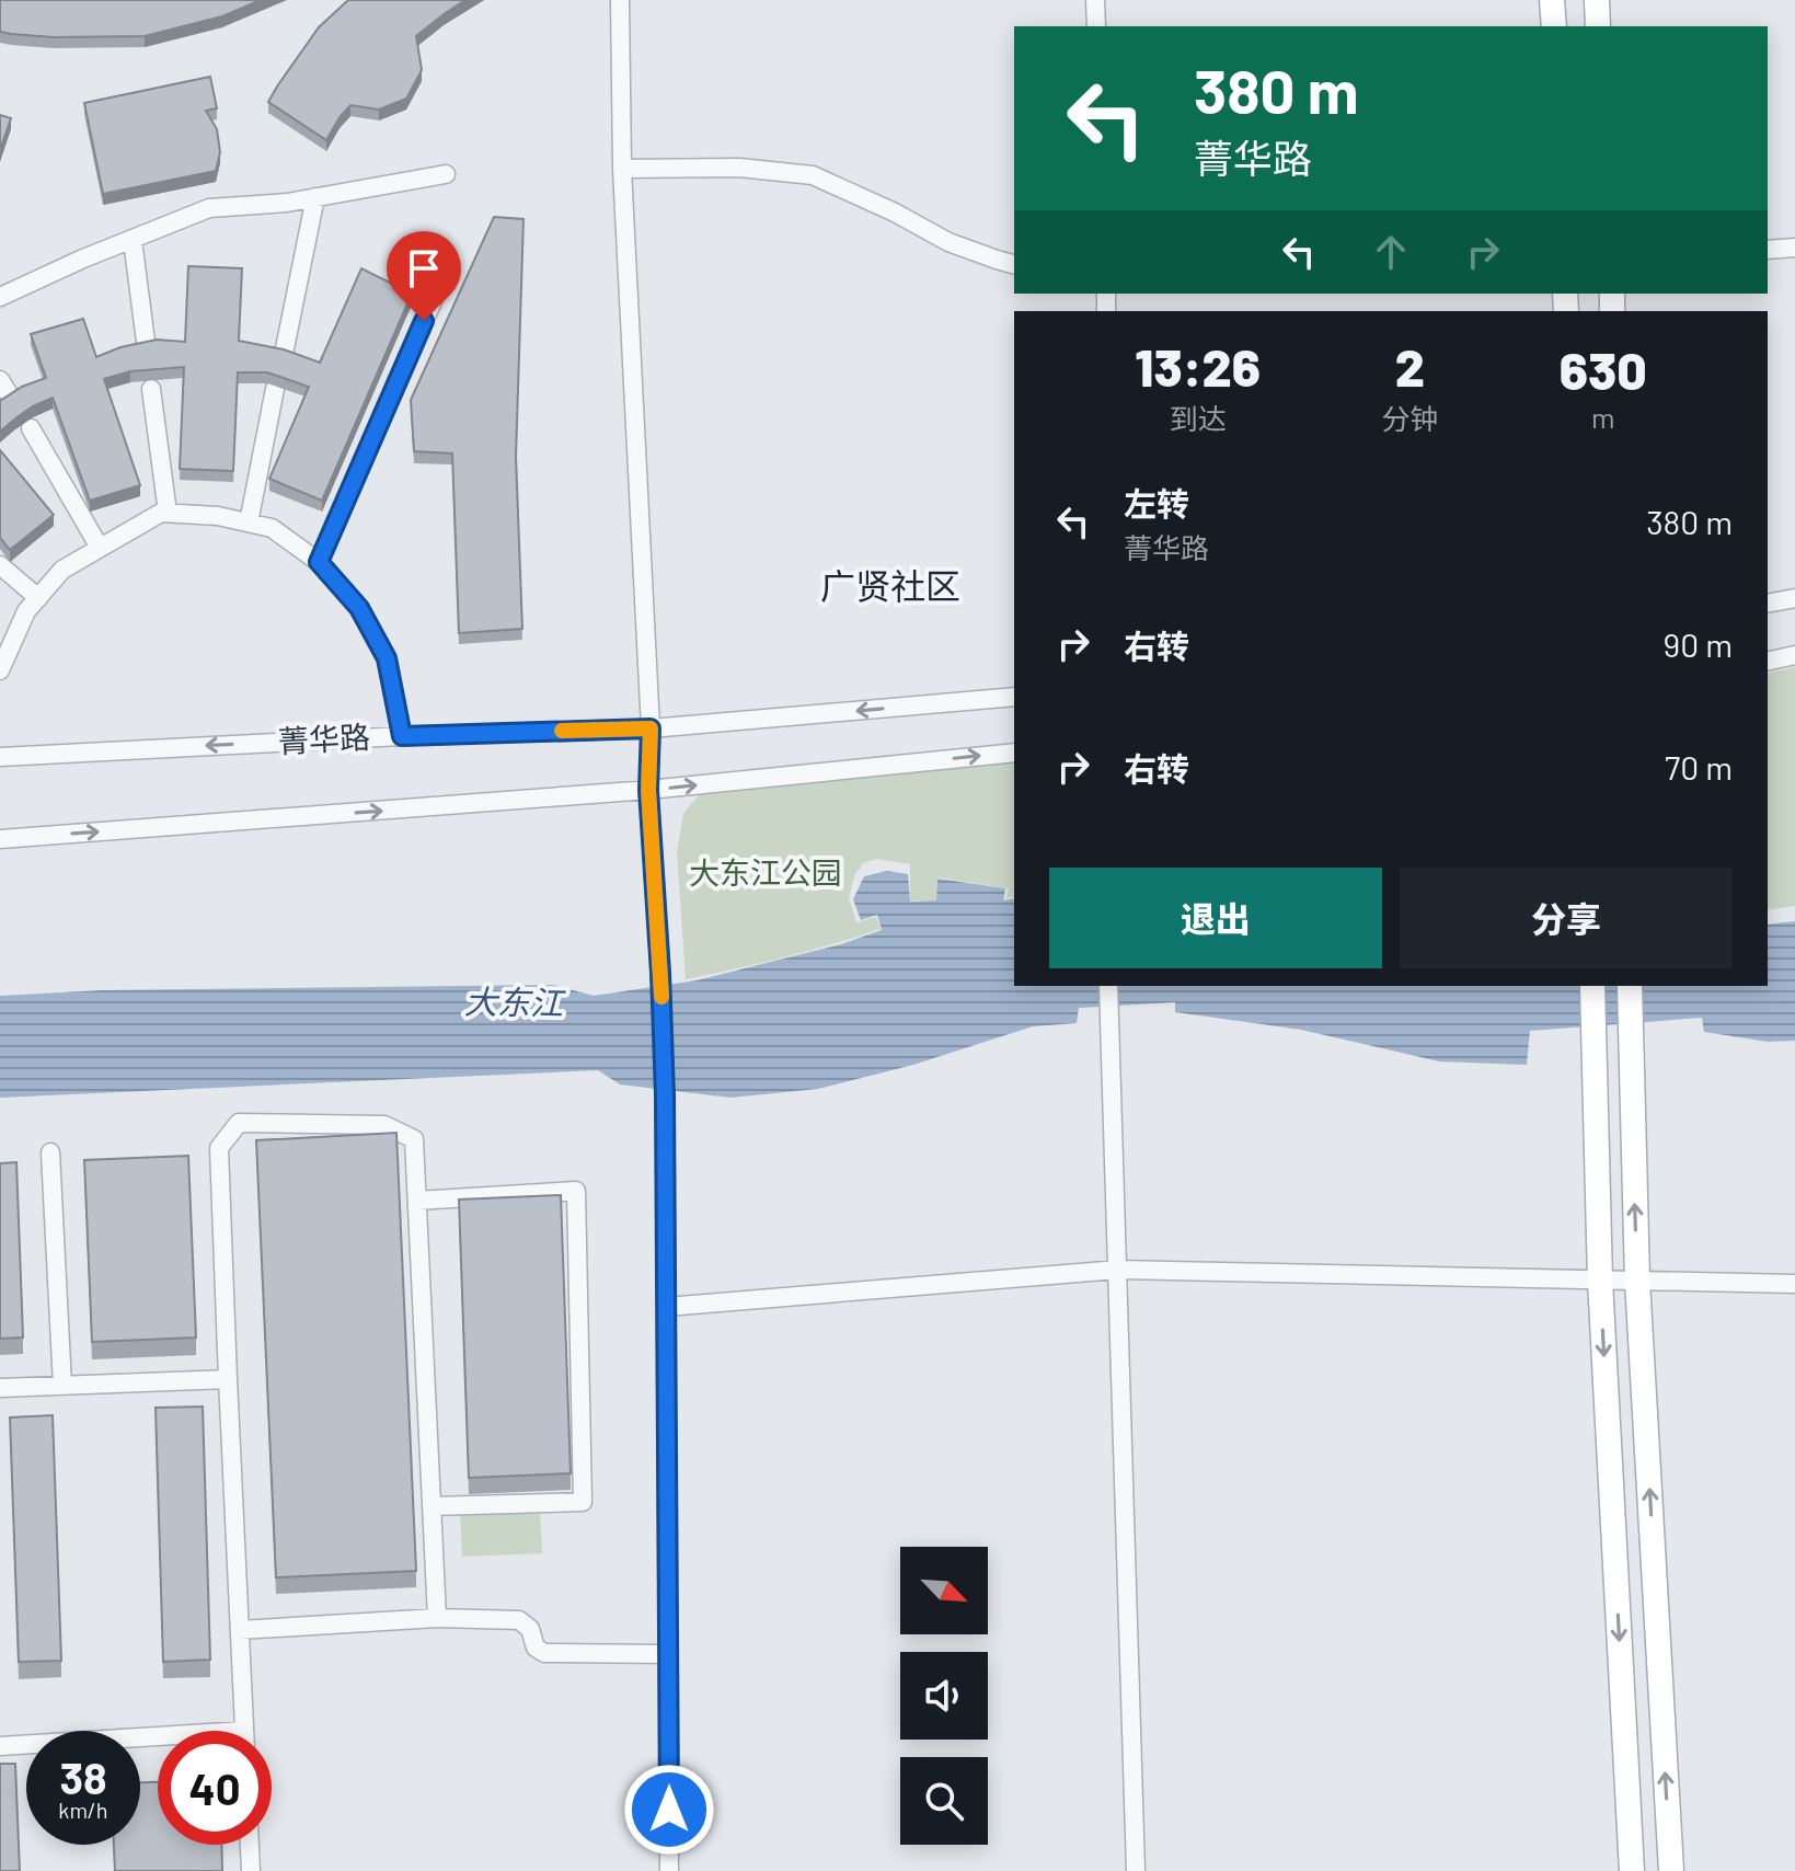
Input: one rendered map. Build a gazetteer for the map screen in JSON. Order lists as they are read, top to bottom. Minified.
{"streets":{"street":["菁华路"]},"districts":["广贤社区"],"water":["大东江"],"parks":["大东江公园"],"north":"bottom right","page":{"turn":["380 m","菁华路"],"eta":["13:26","到达","2","分钟","630","m"],"list":[{"name":"左转","note":"菁华路","value":"380 m"},{"name":"右转","value":"90 m"},{"name":"右转","value":"70 m"}],"buttons":["退出","分享"],"speed":"38 km/h","limit":"40"}}
